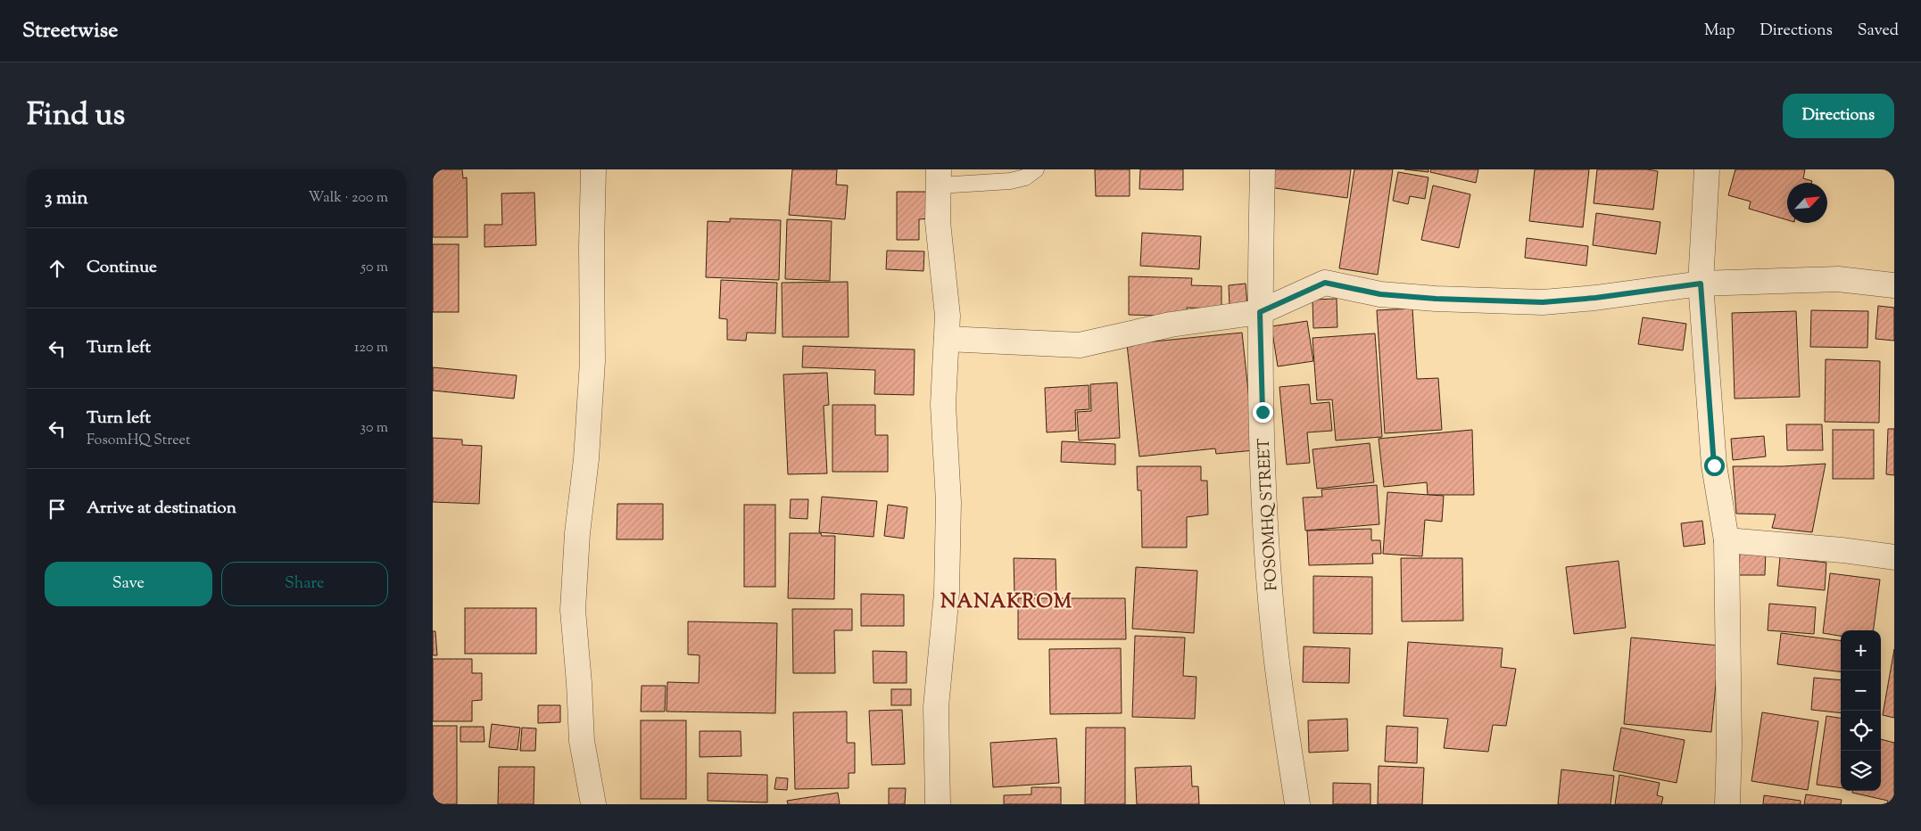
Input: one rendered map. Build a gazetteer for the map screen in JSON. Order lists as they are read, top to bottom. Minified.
{"streets":{"street":["FOSOMHQ STREET"]},"districts":["NANAKROM"],"north":"top right","page":{"header":"Streetwise","nav":["Map","Directions","Saved"],"title":"Find us","buttons":["Directions",["Save","Share"]],"heading":["3 min","Walk · 200 m"],"list":[["Continue","50 m"],["Turn left","120 m"],["Turn left","FosomHQ Street","30 m"],"Arrive at destination"],"map_buttons":["+","−"]}}
